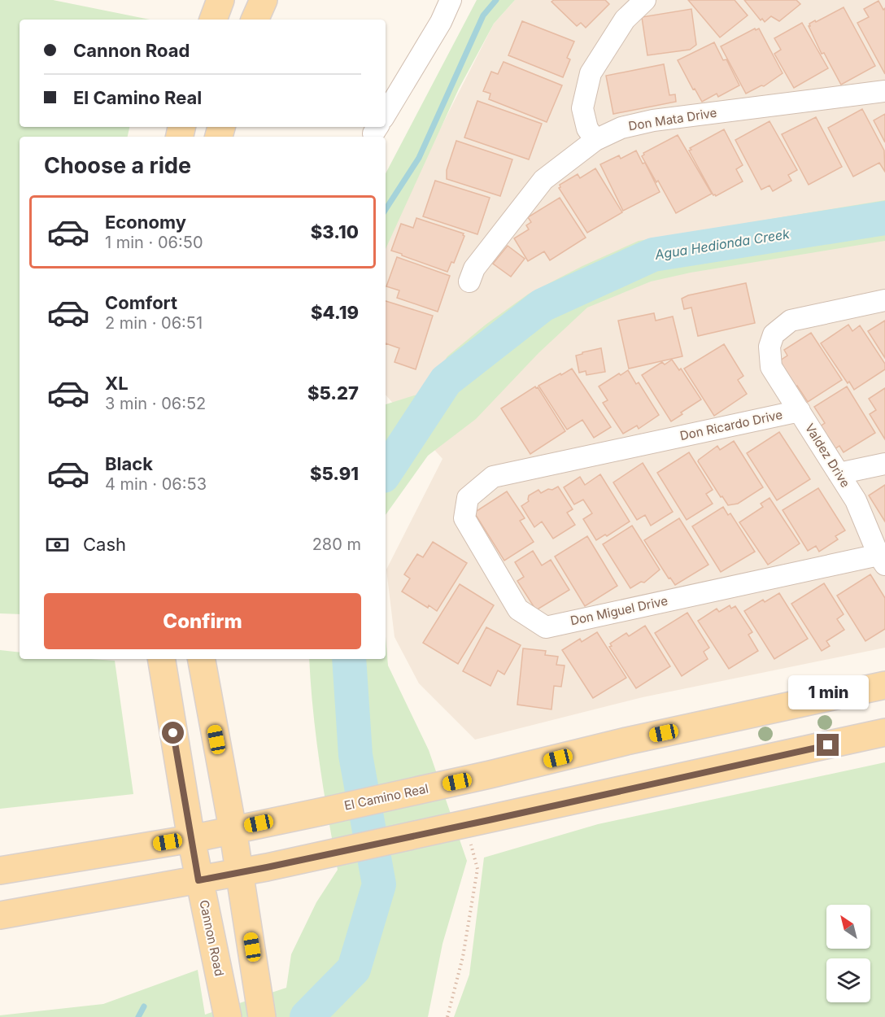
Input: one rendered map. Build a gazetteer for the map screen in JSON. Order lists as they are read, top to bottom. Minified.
{"streets":{"main road":["El Camino Real","Cannon Road"],"street":["Don Mata Drive","Don Ricardo Drive","Valdez Drive","Don Miguel Drive"]},"crossings":[["Don Ricardo Drive","Valdez Drive"],["Don Ricardo Drive","Don Miguel Drive"],["Valdez Drive","Don Miguel Drive"],["El Camino Real","Cannon Road"]],"water":["Agua Hedionda Creek"],"north":"top left","page":{"banner":["Cannon Road","El Camino Real"],"heading":"Choose a ride","list":[{"name":"Economy","note":"1 min · 06:50","value":"$3.10"},{"name":"Comfort","note":"2 min · 06:51","value":"$4.19"},{"name":"XL","note":"3 min · 06:52","value":"$5.27"},{"name":"Black","note":"4 min · 06:53","value":"$5.91"}],"pay":["Cash","280 m"],"buttons":"Confirm","bubble":"1 min"}}
